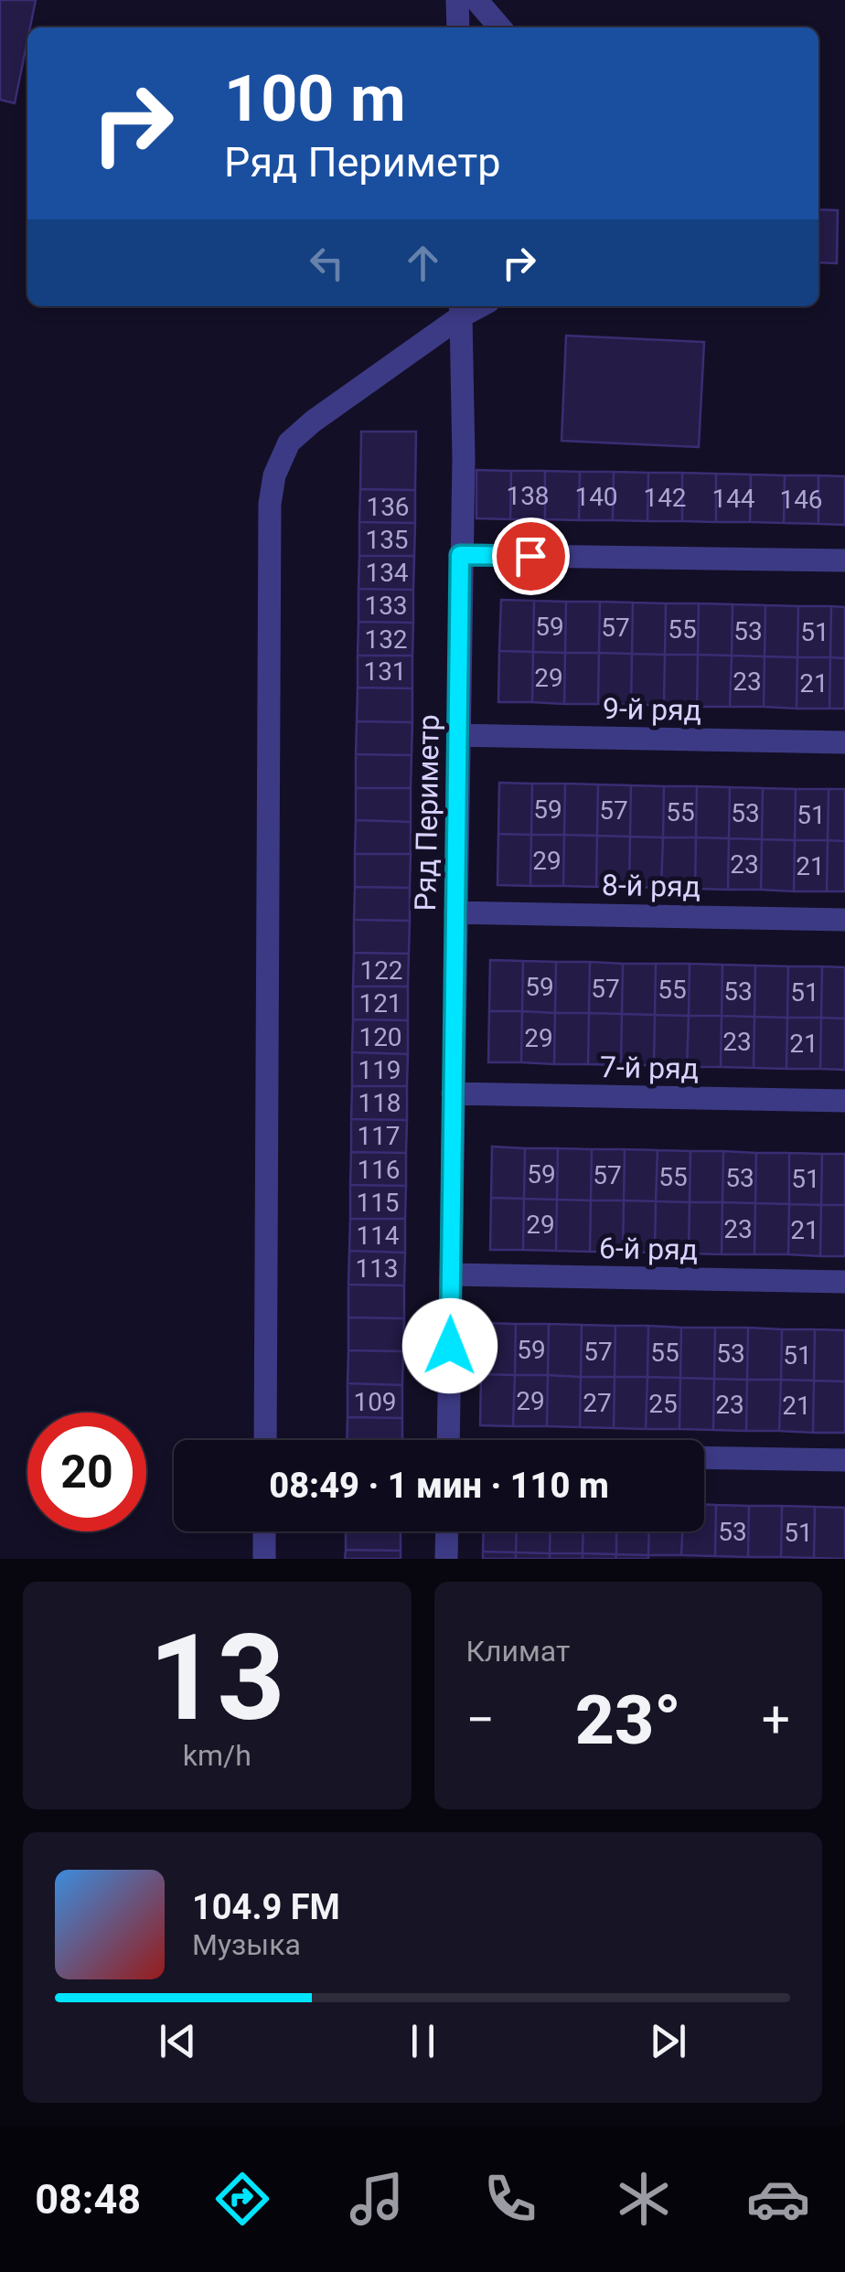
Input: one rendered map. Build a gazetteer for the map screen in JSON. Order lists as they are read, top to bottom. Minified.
{"streets":{"street":["9-й ряд","Ряд Периметр","8-й ряд","7-й ряд","6-й ряд"]},"crossings":[["9-й ряд","Ряд Периметр"],["Ряд Периметр","8-й ряд"],["Ряд Периметр","7-й ряд"],["Ряд Периметр","6-й ряд"]],"house_numbers":["138","140","142","144","146","136","135","134","133","59","57","55","53","51","132","131","29","23","21","59","57","55","53","51","29","23","21","122","59","57","55","53","51","121","120","29","23","21","119","118","117","116","59","57","55","53","51","115","29","23","21","114","113","59","57","55","53","51","29","109","27","25","23","21","53","51"],"page":{"turn":["100 m","Ряд Периметр"],"limit":"20","trip":"08:49 · 1 мин · 110 m","tile":[["13","km/h"],"Климат"],"heat":["−","23°","+"],"song":["104.9 FM","Музыка"],"tabs":"08:48"}}
